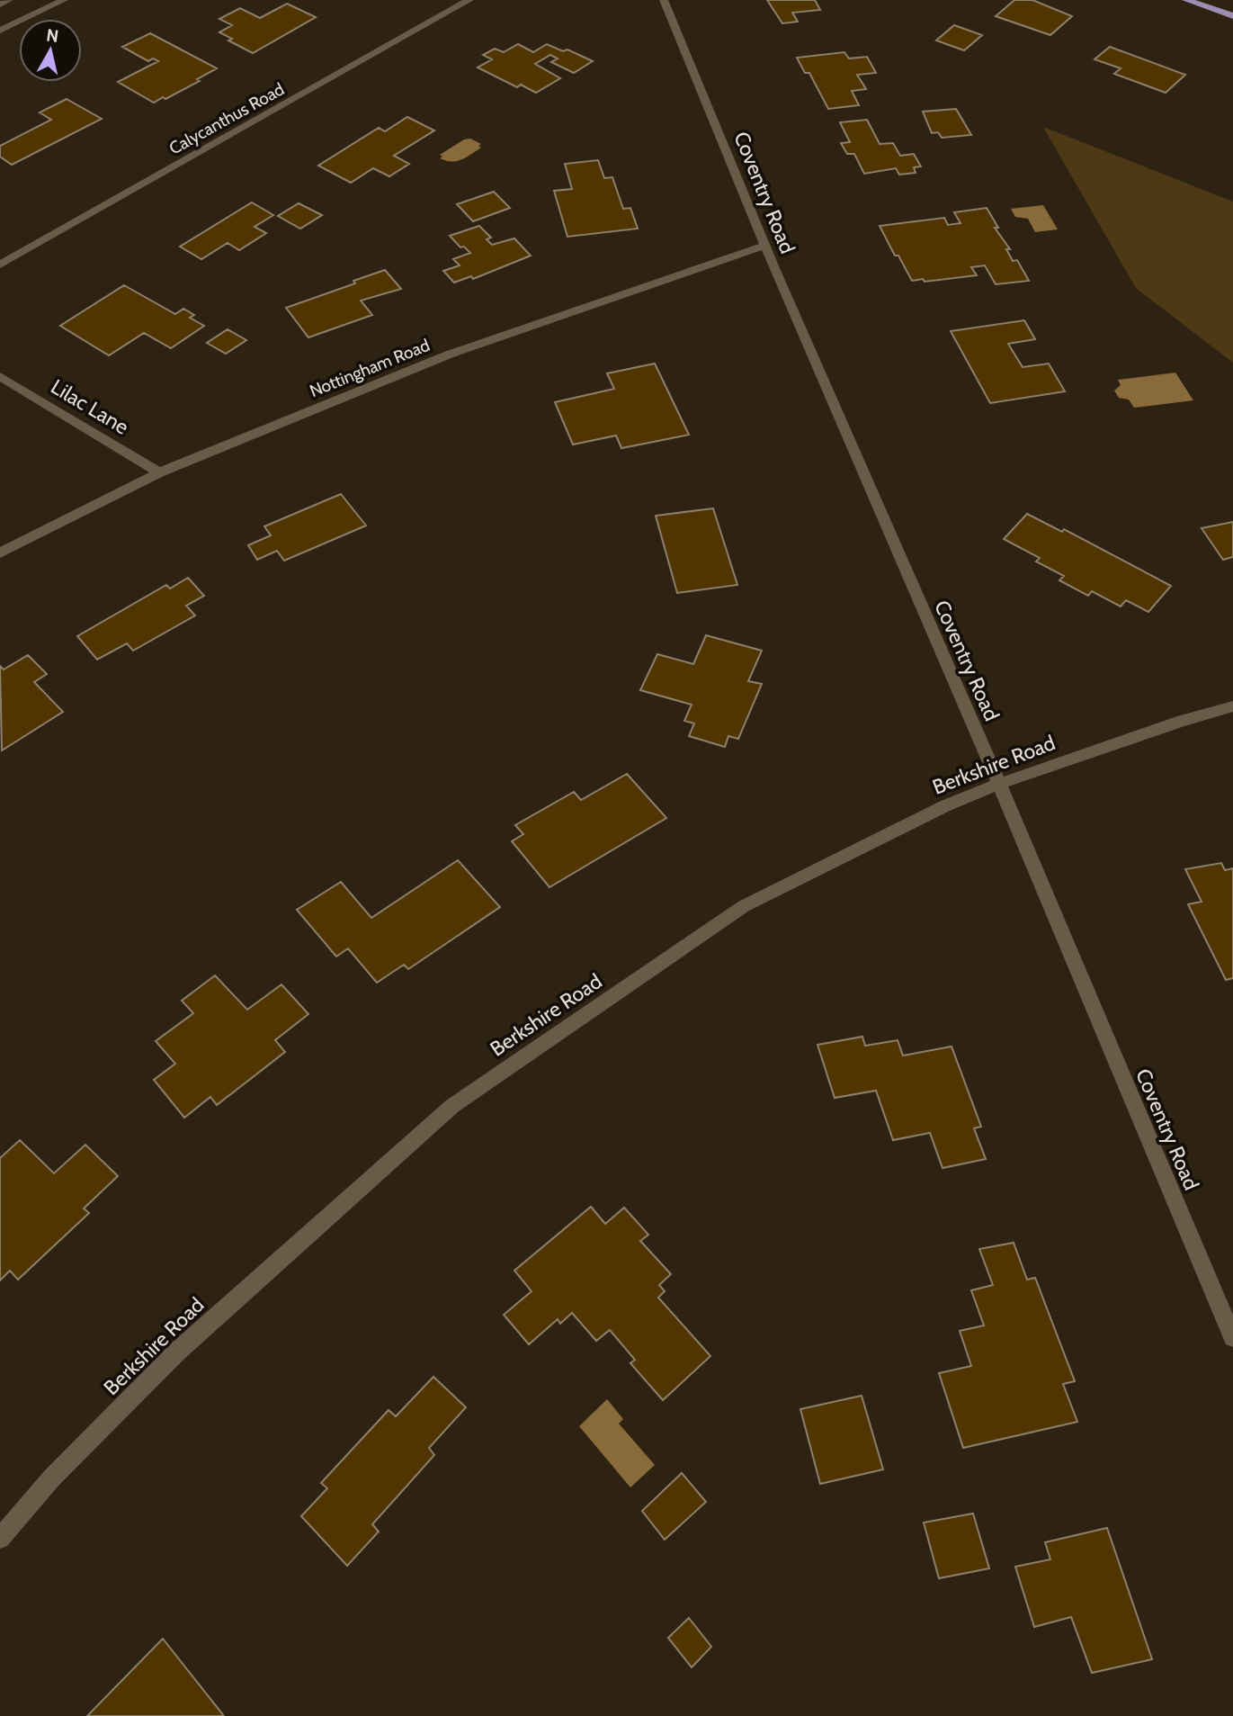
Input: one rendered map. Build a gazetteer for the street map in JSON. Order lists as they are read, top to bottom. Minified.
{"streets":{"street":["Calycanthus Road","Coventry Road","Nottingham Road","Lilac Lane","Berkshire Road"]},"crossings":[["Coventry Road","Nottingham Road"],["Coventry Road","Berkshire Road"],["Nottingham Road","Lilac Lane"]],"north":"top"}
